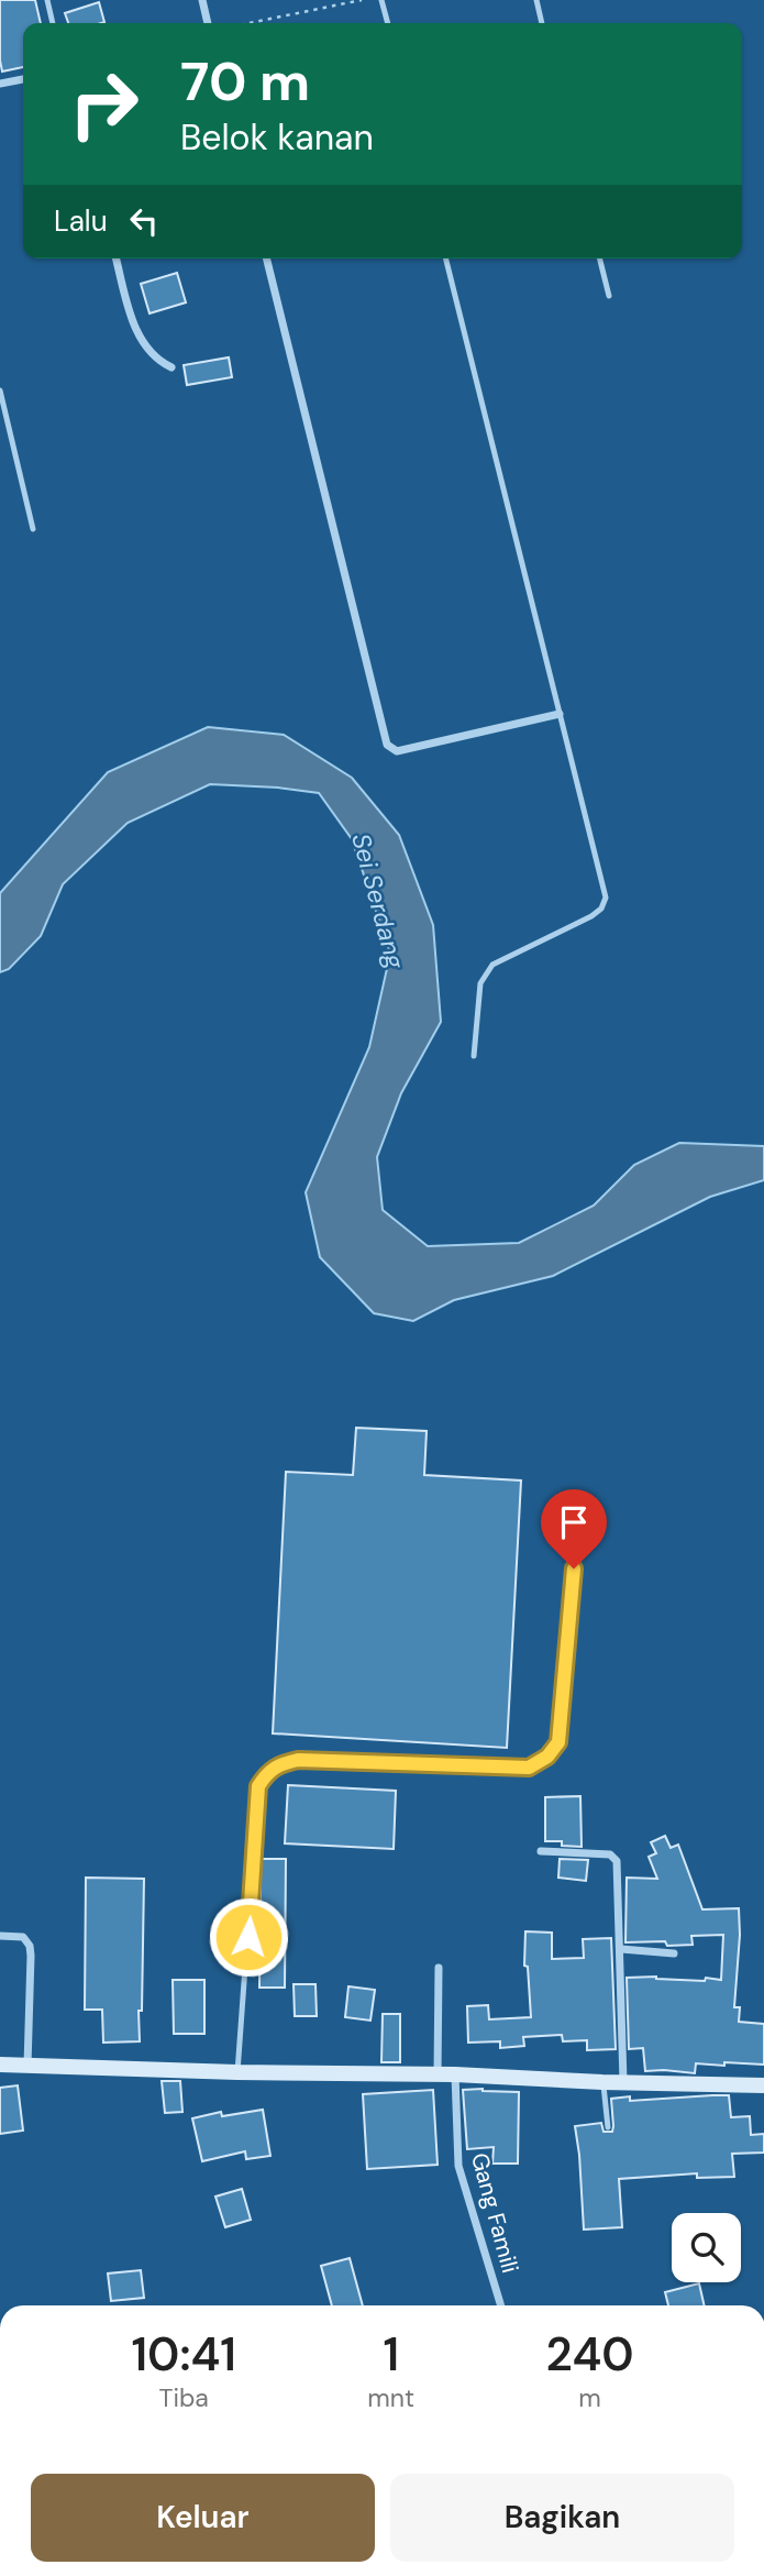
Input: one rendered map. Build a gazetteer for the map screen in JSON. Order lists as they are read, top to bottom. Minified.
{"streets":{"street":["Gang Famili"]},"water":["Sei Serdang"],"page":{"turn":["70 m","Belok kanan"],"then":"Lalu","eta":["10:41","Tiba","1","mnt","240","m"],"buttons":["Keluar","Bagikan"]}}
